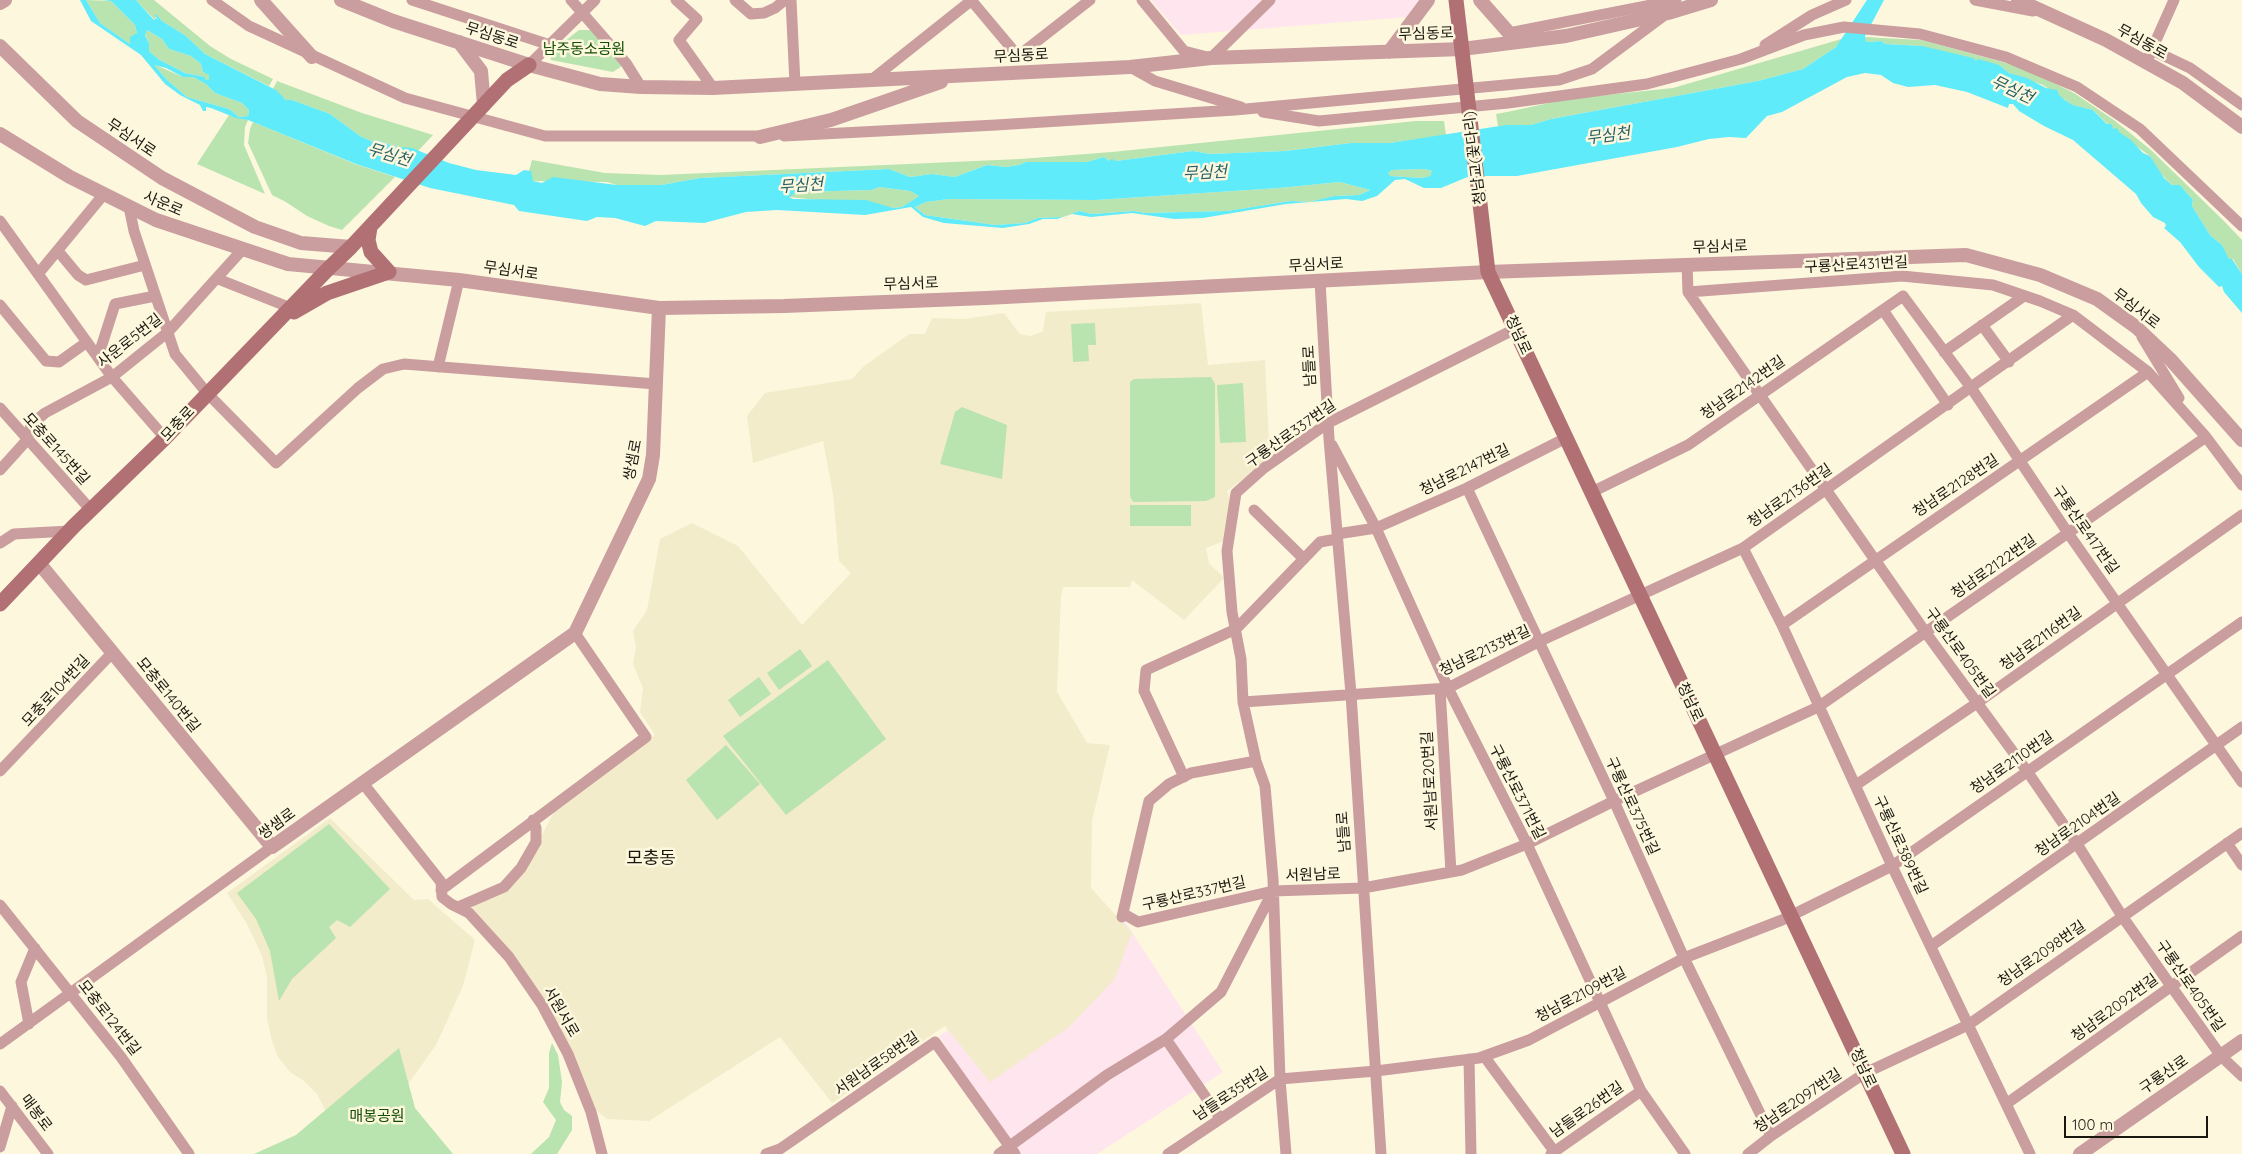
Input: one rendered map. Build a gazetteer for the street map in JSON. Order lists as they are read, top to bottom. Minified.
{"streets":{"main road":["청남교(꽃다리)","청남로","모충로"],"street":["무심동로","무심서로","사운로","구룡산로431번길","사운로5번길","남들로","청남로2142번길","구룡산로337번길","모충로145번길","쌍샘로","청남로2147번길","청남로2128번길","청남로2136번길","구룡산로417번길","청남로2122번길","청남로2116번길","청남로2133번길","구룡산로405번길","모충로104번길","모충로140번길","청남로2110번길","서원남로20번길","구룡산로371번길","구룡산로375번길","청남로2104번길","구룡산로389번길","서원남로","청남로2098번길","청남로2109번길","청남로2092번길","서원서로","모충로124번길","서원남로58번길","구룡산로","남들로35번길","청남로2097번길","남들로26번길","매봉로"]},"crossings":[["무심동로","청남교(꽃다리)"],["무심동로","모충로"],["무심서로","사운로"],["무심서로","청남로"],["무심서로","남들로"],["무심서로","모충로"],["무심서로","쌍샘로"],["청남교(꽃다리)","청남로"],["사운로","사운로5번길"],["사운로","모충로"],["구룡산로431번길","청남로2128번길"],["구룡산로431번길","청남로2136번길"],["구룡산로431번길","청남로2122번길"],["구룡산로431번길","구룡산로405번길"],["청남로","청남로2142번길"],["청남로","구룡산로337번길"],["청남로","청남로2147번길"],["청남로","청남로2136번길"],["청남로","청남로2122번길"],["청남로","청남로2133번길"],["청남로","청남로2110번길"],["청남로","서원남로"],["청남로","청남로2098번길"],["청남로","청남로2109번길"],["청남로","청남로2097번길"],["사운로5번길","모충로145번길"],["남들로","구룡산로337번길"],["남들로","청남로2147번길"],["남들로","청남로2133번길"],["남들로","구룡산로371번길"],["남들로","서원남로"],["남들로","청남로2109번길"],["남들로","남들로35번길"],["청남로2142번길","구룡산로417번길"],["청남로2142번길","구룡산로405번길"],["모충로","모충로145번길"],["모충로","모충로140번길"],["구룡산로337번길","청남로2133번길"],["구룡산로337번길","서원남로"],["구룡산로337번길","남들로35번길"],["쌍샘로","모충로140번길"],["쌍샘로","서원서로"],["쌍샘로","모충로124번길"],["청남로2147번길","구룡산로371번길"],["청남로2147번길","구룡산로375번길"],["청남로2128번길","구룡산로417번길"],["청남로2128번길","구룡산로405번길"],["청남로2128번길","구룡산로389번길"],["청남로2136번길","구룡산로417번길"],["청남로2136번길","청남로2133번길"],["청남로2136번길","구룡산로405번길"],["청남로2136번길","구룡산로389번길"],["구룡산로417번길","청남로2122번길"],["구룡산로417번길","청남로2116번길"],["구룡산로417번길","청남로2110번길"],["구룡산로417번길","청남로2104번길"],["청남로2122번길","구룡산로405번길"],["청남로2122번길","구룡산로389번길"],["청남로2122번길","서원남로"],["청남로2116번길","구룡산로405번길"],["청남로2116번길","구룡산로389번길"],["청남로2133번길","서원남로20번길"],["청남로2133번길","구룡산로371번길"],["청남로2133번길","구룡산로375번길"],["구룡산로405번길","청남로2110번길"],["구룡산로405번길","청남로2104번길"],["구룡산로405번길","청남로2098번길"],["구룡산로405번길","청남로2092번길"],["구룡산로405번길","구룡산로"],["모충로104번길","모충로140번길"],["청남로2110번길","구룡산로389번길"],["청남로2110번길","청남로2109번길"],["서원남로20번길","구룡산로371번길"],["서원남로20번길","서원남로"],["구룡산로371번길","서원남로"],["구룡산로371번길","청남로2109번길"],["구룡산로371번길","남들로26번길"],["구룡산로375번길","서원남로"],["구룡산로375번길","청남로2109번길"],["구룡산로375번길","청남로2097번길"],["청남로2104번길","구룡산로389번길"],["구룡산로389번길","청남로2098번길"],["구룡산로389번길","청남로2092번길"],["서원남로","서원남로58번길"],["청남로2098번길","청남로2097번길"],["청남로2109번길","남들로35번길"]],"districts":["모충동"],"water":["무심천"],"parks":["남주동소공원","매봉공원"],"scale_bar":"100 m"}
